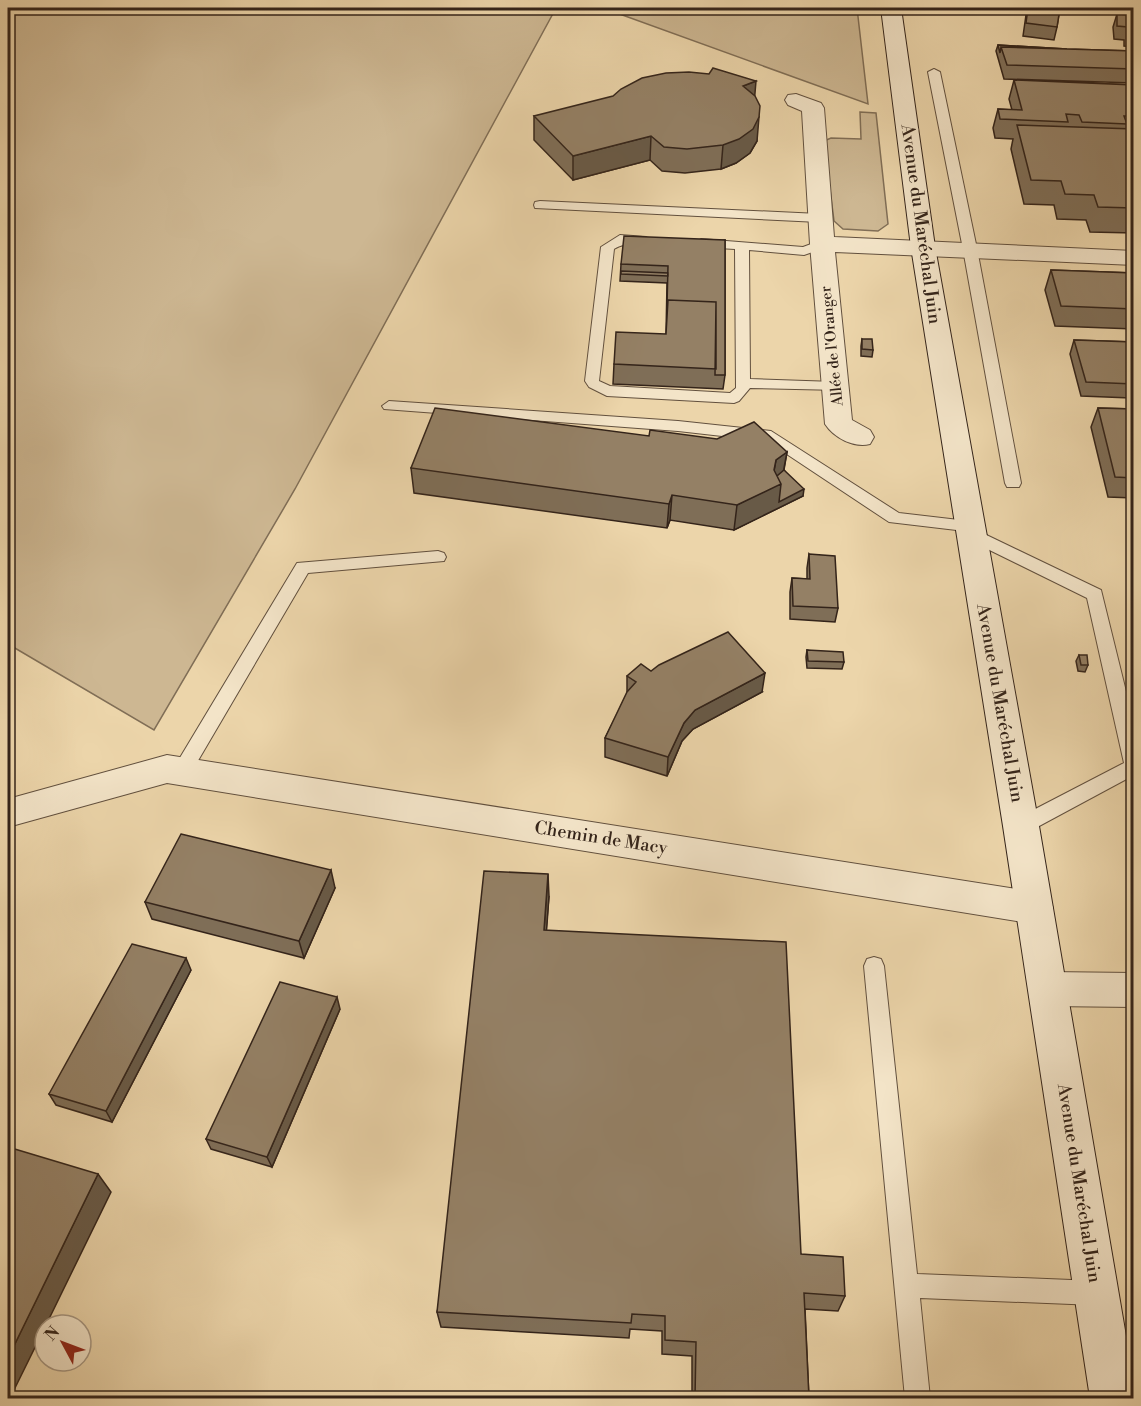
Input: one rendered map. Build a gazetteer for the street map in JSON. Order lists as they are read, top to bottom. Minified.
{"streets":{"street":["Avenue du Maréchal Juin","Allée de l'Oranger","Chemin de Macy"]},"crossings":[["Avenue du Maréchal Juin","Chemin de Macy"]],"north":"top left"}
